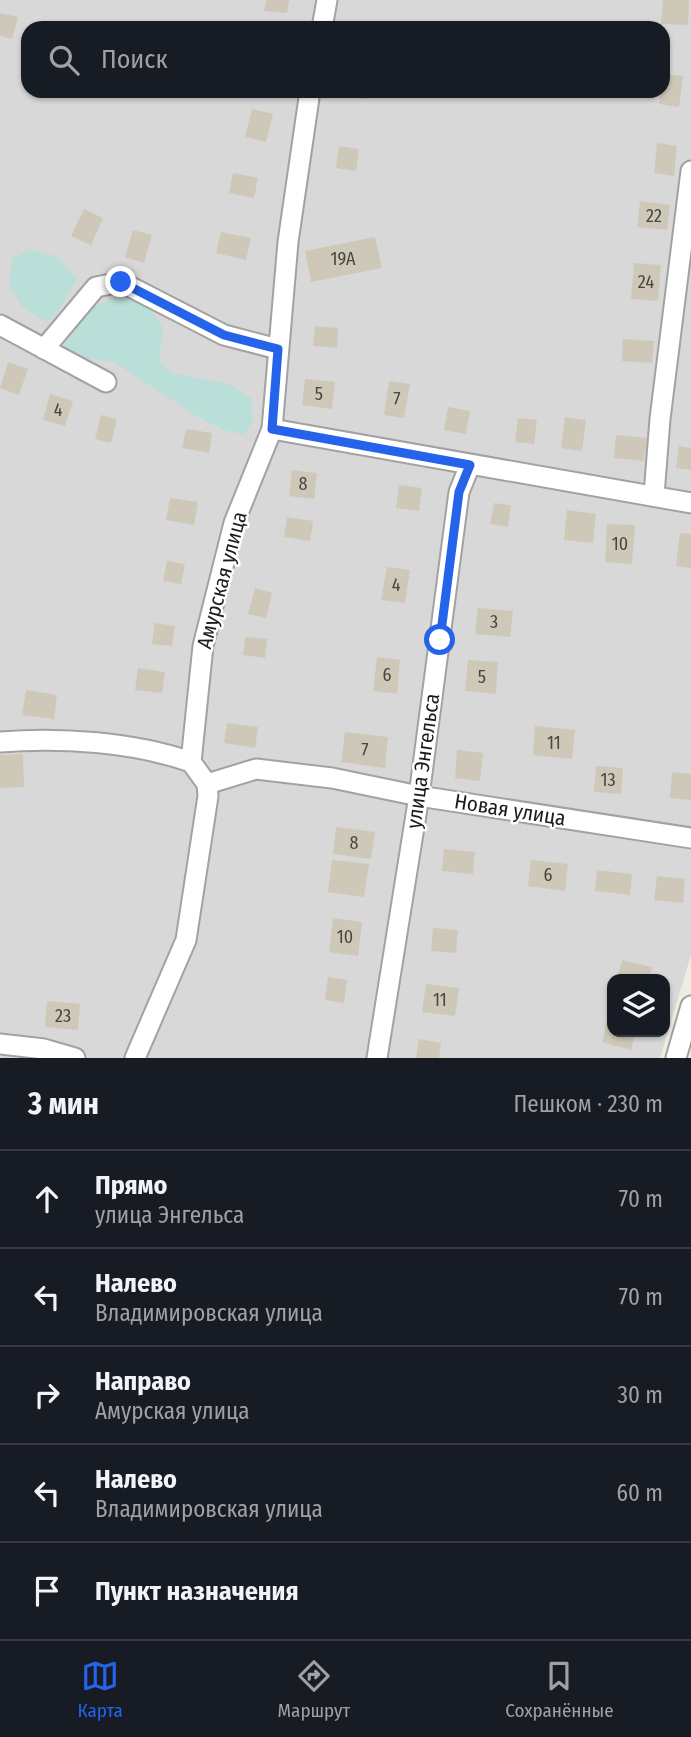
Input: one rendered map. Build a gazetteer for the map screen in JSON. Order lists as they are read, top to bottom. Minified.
{"streets":{"street":["Амурская улица","улица Энгельса","Новая улица"]},"crossings":[["улица Энгельса","Новая улица"]],"house_numbers":["22","19А","24","5","7","4","8","10","4","3","6","5","11","7","13","8","6","10","11","23"],"page":{"search":"Поиск","heading":["3 мин","Пешком · 230 m"],"list":[["Прямо","улица Энгельса","70 m"],["Налево","Владимировская улица","70 m"],["Направо","Амурская улица","30 m"],["Налево","Владимировская улица","60 m"],"Пункт назначения"],"nav":["Карта","Маршрут","Сохранённые"]}}
